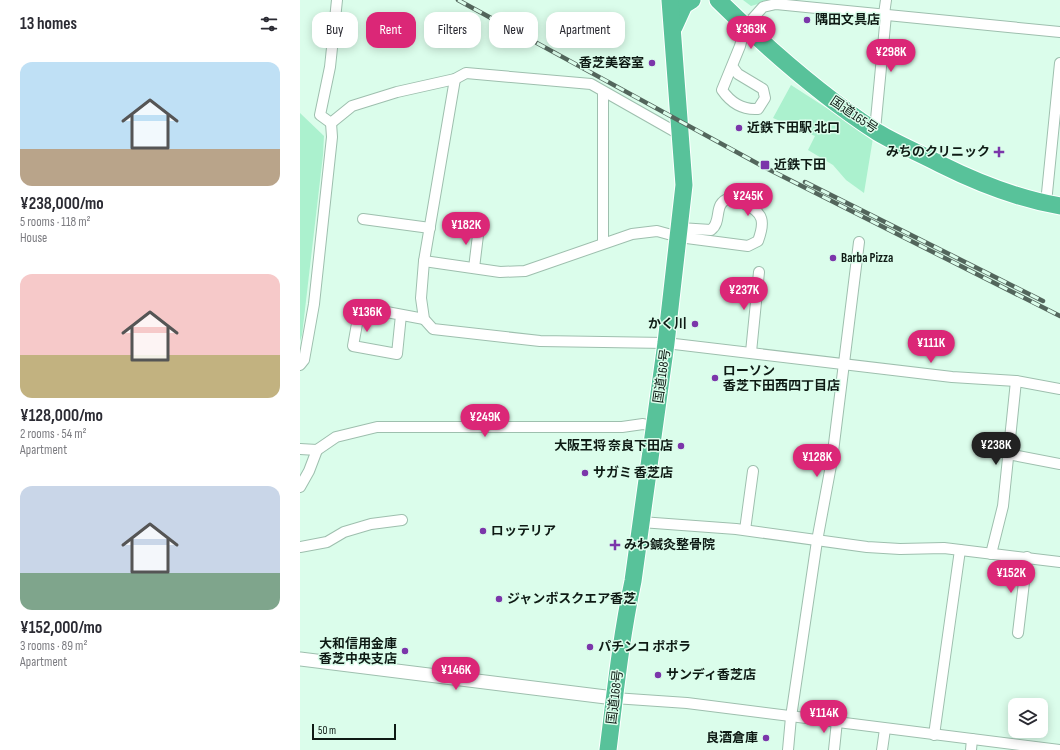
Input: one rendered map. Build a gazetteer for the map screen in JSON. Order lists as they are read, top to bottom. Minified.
{"streets":{"highway":["国道165号","国道168号"]},"places":{"other":["隅田文具店","香芝美容室","近鉄下田駅 北口","Barba Pizza","かく川","ローソン 香芝下田西四丁目店","大阪王将 奈良下田店","サガミ 香芝店","ロッテリア","ジャンボスクエア香芝","パチンコ ポポラ","大和信用金庫 香芝中央支店","サンディ香芝店","良酒倉庫"],"health":["みちのクリニック","みわ鍼灸整骨院"],"transit":["近鉄下田"]},"scale_bar":"50 m","page":{"heading":"13 homes","chip":["Buy","Rent","Filters","New","Apartment"],"price":["¥363K","¥298K","¥245K","¥182K","¥237K","¥136K","¥111K","¥249K","¥238K","¥128K","¥152K","¥146K","¥114K"],"list":[{"name":"¥238,000/mo","note":"5 rooms · 118 m² · House"},{"name":"¥128,000/mo","note":"2 rooms · 54 m² · Apartment"},{"name":"¥152,000/mo","note":"3 rooms · 89 m² · Apartment"}],"scale":"50 m"}}
